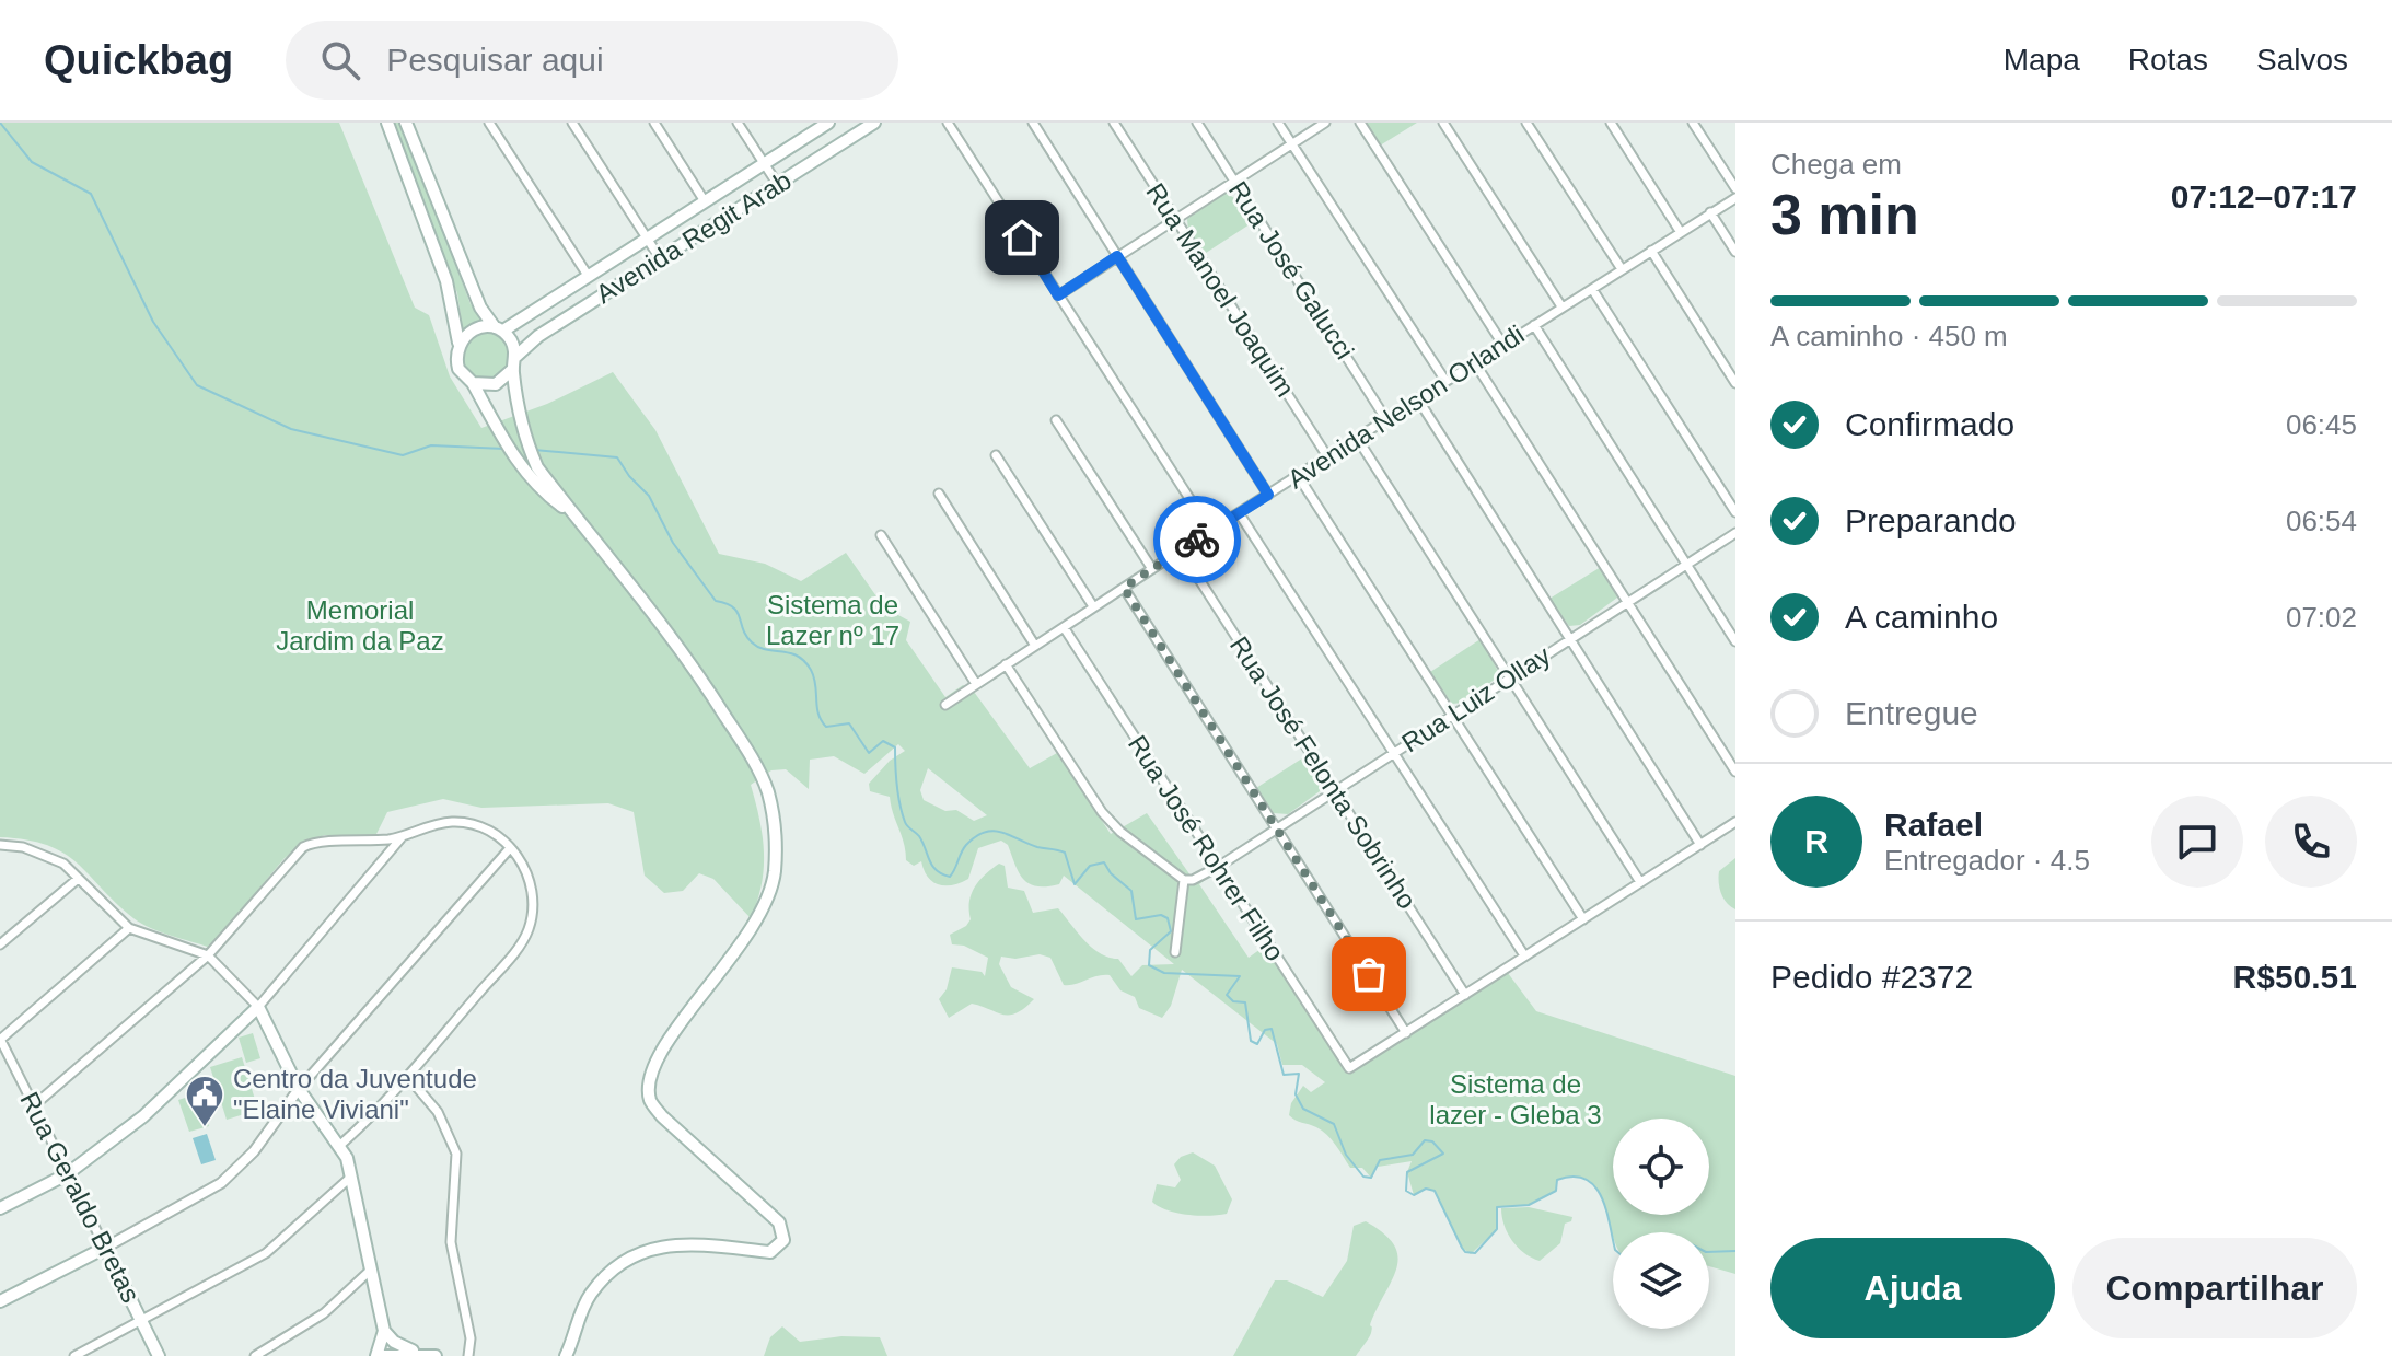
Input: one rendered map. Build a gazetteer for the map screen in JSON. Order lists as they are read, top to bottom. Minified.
{"streets":{"main road":["Avenida Regit Arab","Rua Geraldo Bretas"],"street":["Rua José Galucci","Rua Manoel Joaquim","Avenida Nelson Orlandi","Rua Luiz Ollay","Rua José Felonta Sobrinho","Rua José Rohrer Filho"]},"crossings":[["Rua José Galucci","Avenida Nelson Orlandi"],["Rua Manoel Joaquim","Avenida Nelson Orlandi"],["Avenida Nelson Orlandi","Rua José Felonta Sobrinho"],["Avenida Nelson Orlandi","Rua José Rohrer Filho"],["Rua Luiz Ollay","Rua José Felonta Sobrinho"],["Rua Luiz Ollay","Rua José Rohrer Filho"]],"parks":["Sistema de Lazer nº 17","Memorial Jardim da Paz","Sistema de lazer - Gleba 3"],"places":{"public building":["Centro da Juventude \"Elaine Viviani\""]},"page":{"header":"Quickbag","search":"Pesquisar aqui","nav":["Mapa","Rotas","Salvos"],"heading":["3 min","Chega em","07:12–07:17"],"panel":["Rafael","Entregador · 4.5","Pedido #2372","R$50.51"],"bar":"A caminho · 450 m","list":[["Confirmado","06:45"],["Preparando","06:54"],["A caminho","07:02"],"Entregue"],"round":"R","buttons":["Ajuda","Compartilhar"]}}
